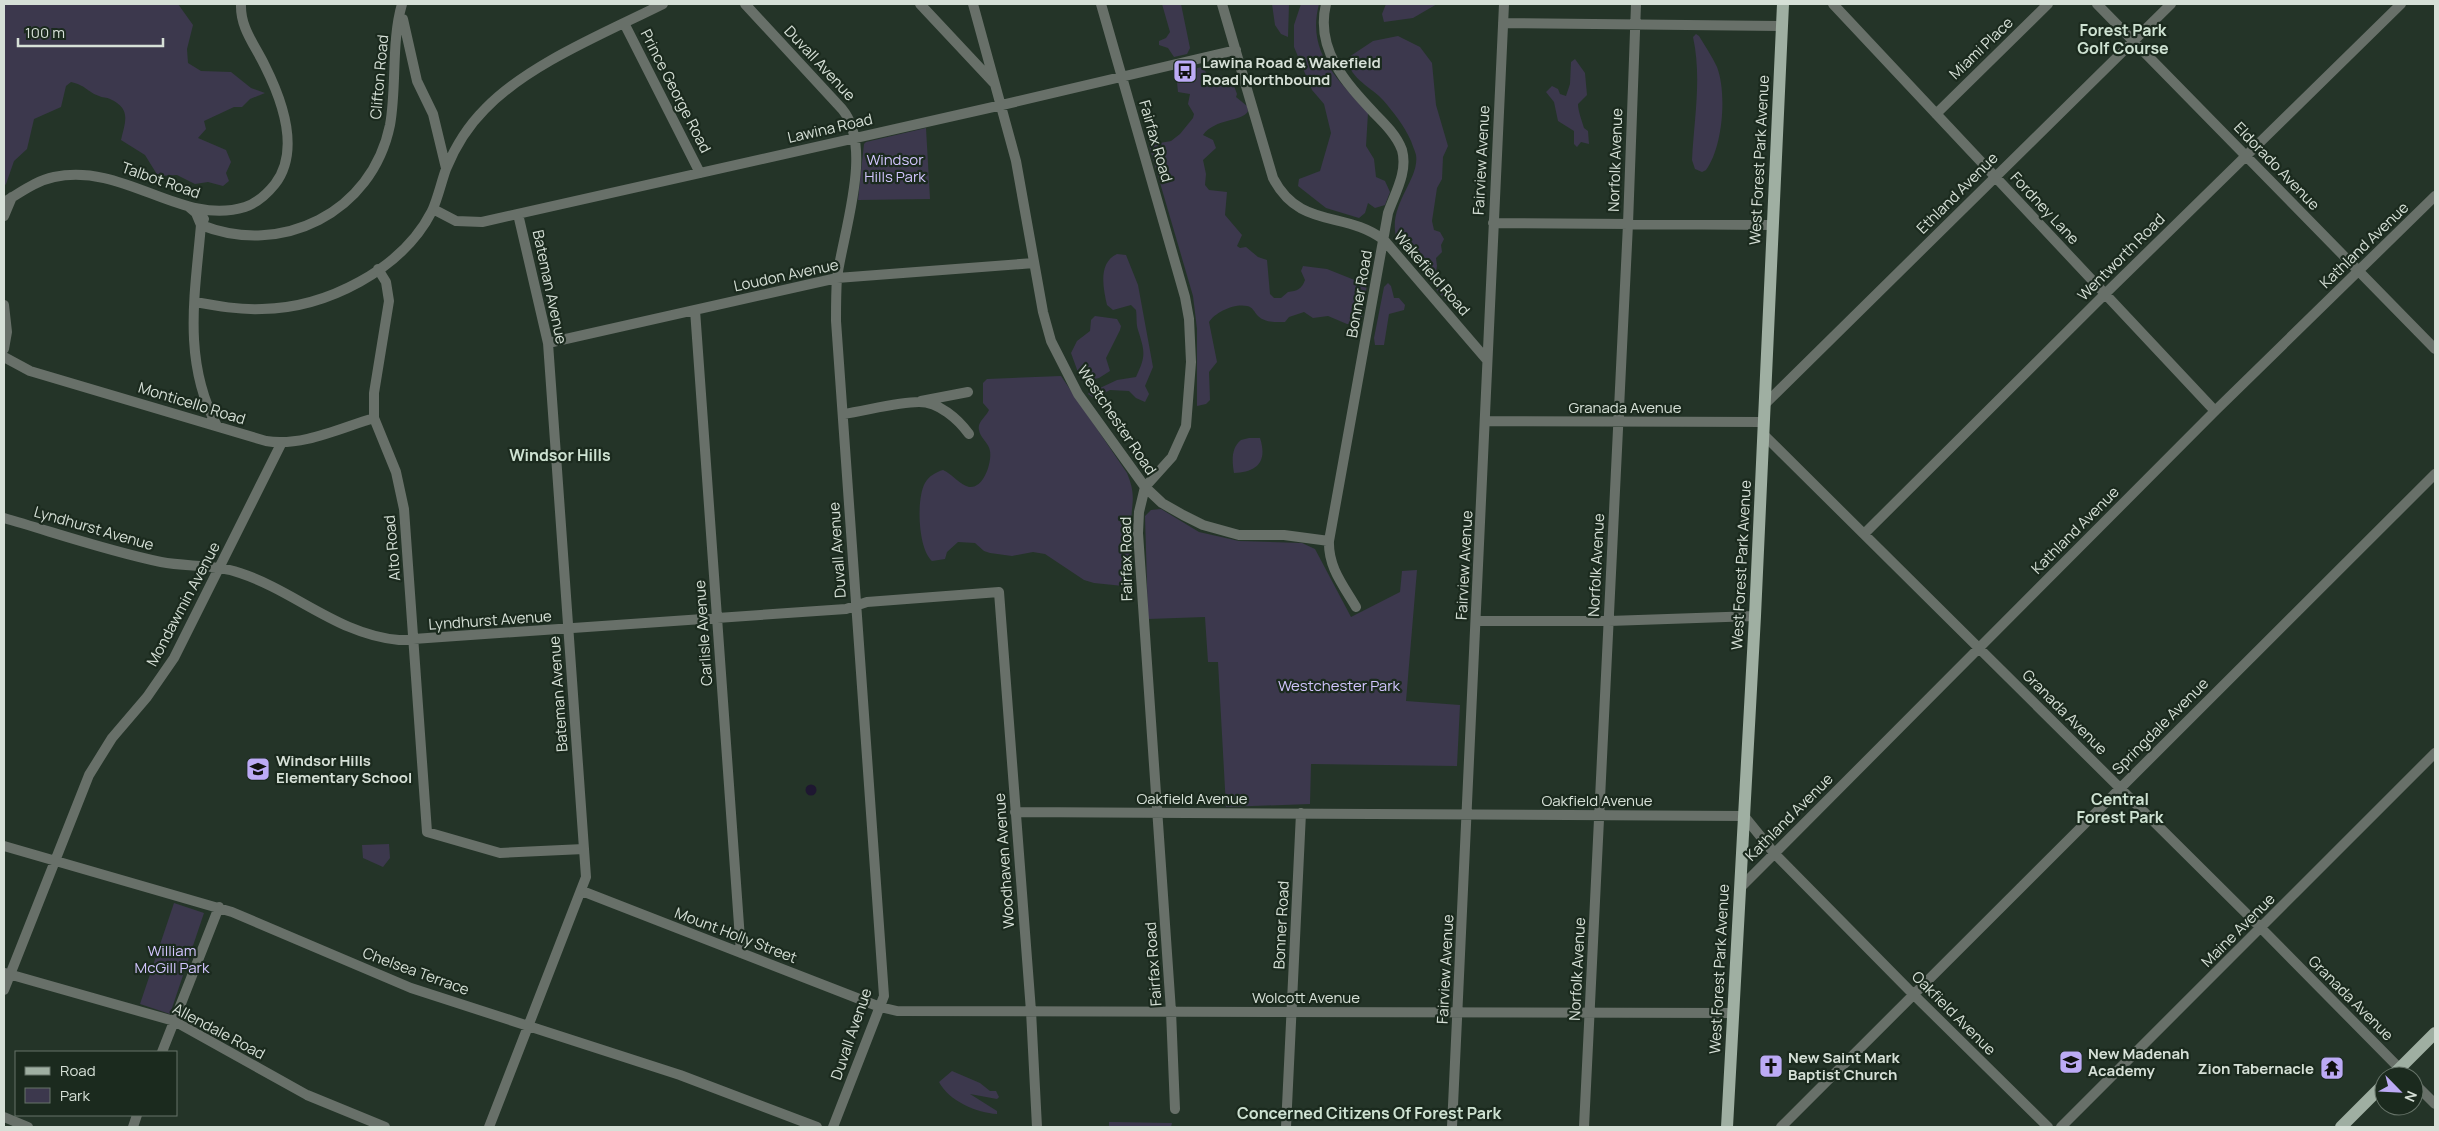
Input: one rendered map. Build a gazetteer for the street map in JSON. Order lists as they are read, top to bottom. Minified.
{"streets":{"main road":["West Forest Park Avenue"],"street":["Miami Place","Duvall Avenue","Clifton Road","Prince George Road","Lawina Road","Fairfax Road","Fairview Avenue","Norfolk Avenue","Eldorado Avenue","Talbot Road","Ethland Avenue","Fordney Lane","Kathland Avenue","Wentworth Road","Wakefield Road","Loudon Avenue","Bateman Avenue","Bonner Road","Monticello Road","Granada Avenue","Westchester Road","Lyndhurst Avenue","Alto Road","Mondawmin Avenue","Carlisle Avenue","Springdale Avenue","Oakfield Avenue","Woodhaven Avenue","Maine Avenue","Mount Holly Street","Chelsea Terrace","Wolcott Avenue","Allendale Road"]},"crossings":[["Miami Place","Fordney Lane"],["Duvall Avenue","Lawina Road"],["Duvall Avenue","Loudon Avenue"],["Duvall Avenue","Lyndhurst Avenue"],["Duvall Avenue","Mount Holly Street"],["Duvall Avenue","Wolcott Avenue"],["Prince George Road","Lawina Road"],["Lawina Road","Fairfax Road"],["Lawina Road","Wakefield Road"],["Lawina Road","Bateman Avenue"],["Lawina Road","Westchester Road"],["Fairfax Road","Westchester Road"],["Fairfax Road","Oakfield Avenue"],["Fairfax Road","Wolcott Avenue"],["Fairview Avenue","Wakefield Road"],["Fairview Avenue","Granada Avenue"],["Fairview Avenue","Oakfield Avenue"],["Fairview Avenue","Wolcott Avenue"],["Norfolk Avenue","Granada Avenue"],["Norfolk Avenue","Oakfield Avenue"],["Norfolk Avenue","Wolcott Avenue"],["West Forest Park Avenue","Ethland Avenue"],["West Forest Park Avenue","Kathland Avenue"],["West Forest Park Avenue","Granada Avenue"],["West Forest Park Avenue","Oakfield Avenue"],["West Forest Park Avenue","Wolcott Avenue"],["Eldorado Avenue","Ethland Avenue"],["Eldorado Avenue","Kathland Avenue"],["Eldorado Avenue","Wentworth Road"],["Ethland Avenue","Fordney Lane"],["Fordney Lane","Kathland Avenue"],["Fordney Lane","Wentworth Road"],["Kathland Avenue","Granada Avenue"],["Kathland Avenue","Oakfield Avenue"],["Wentworth Road","Granada Avenue"],["Wakefield Road","Bonner Road"],["Loudon Avenue","Bateman Avenue"],["Loudon Avenue","Westchester Road"],["Loudon Avenue","Carlisle Avenue"],["Bateman Avenue","Lyndhurst Avenue"],["Bateman Avenue","Alto Road"],["Bateman Avenue","Mount Holly Street"],["Bateman Avenue","Chelsea Terrace"],["Bonner Road","Westchester Road"],["Bonner Road","Oakfield Avenue"],["Bonner Road","Wolcott Avenue"],["Monticello Road","Alto Road"],["Monticello Road","Mondawmin Avenue"],["Granada Avenue","Springdale Avenue"],["Granada Avenue","Maine Avenue"],["Lyndhurst Avenue","Alto Road"],["Lyndhurst Avenue","Mondawmin Avenue"],["Lyndhurst Avenue","Carlisle Avenue"],["Lyndhurst Avenue","Woodhaven Avenue"],["Mondawmin Avenue","Chelsea Terrace"],["Mondawmin Avenue","Allendale Road"],["Carlisle Avenue","Mount Holly Street"],["Springdale Avenue","Oakfield Avenue"],["Oakfield Avenue","Woodhaven Avenue"],["Woodhaven Avenue","Wolcott Avenue"],["Mount Holly Street","Wolcott Avenue"]],"districts":["Forest Park Golf Course","Windsor Hills","Central Forest Park","Concerned Citizens Of Forest Park"],"parks":["Windsor Hills Park","Westchester Park","William McGill Park"],"places":{"bus stop":["Lawina Road & Wakefield Road Northbound"],"school or university":["Windsor Hills Elementary School","New Madenah Academy"],"church":["New Saint Mark Baptist Church"],"temple":["Zion Tabernacle"]},"legend":["Road","Park"],"scale_bar":"100 m","north":"bottom right"}
